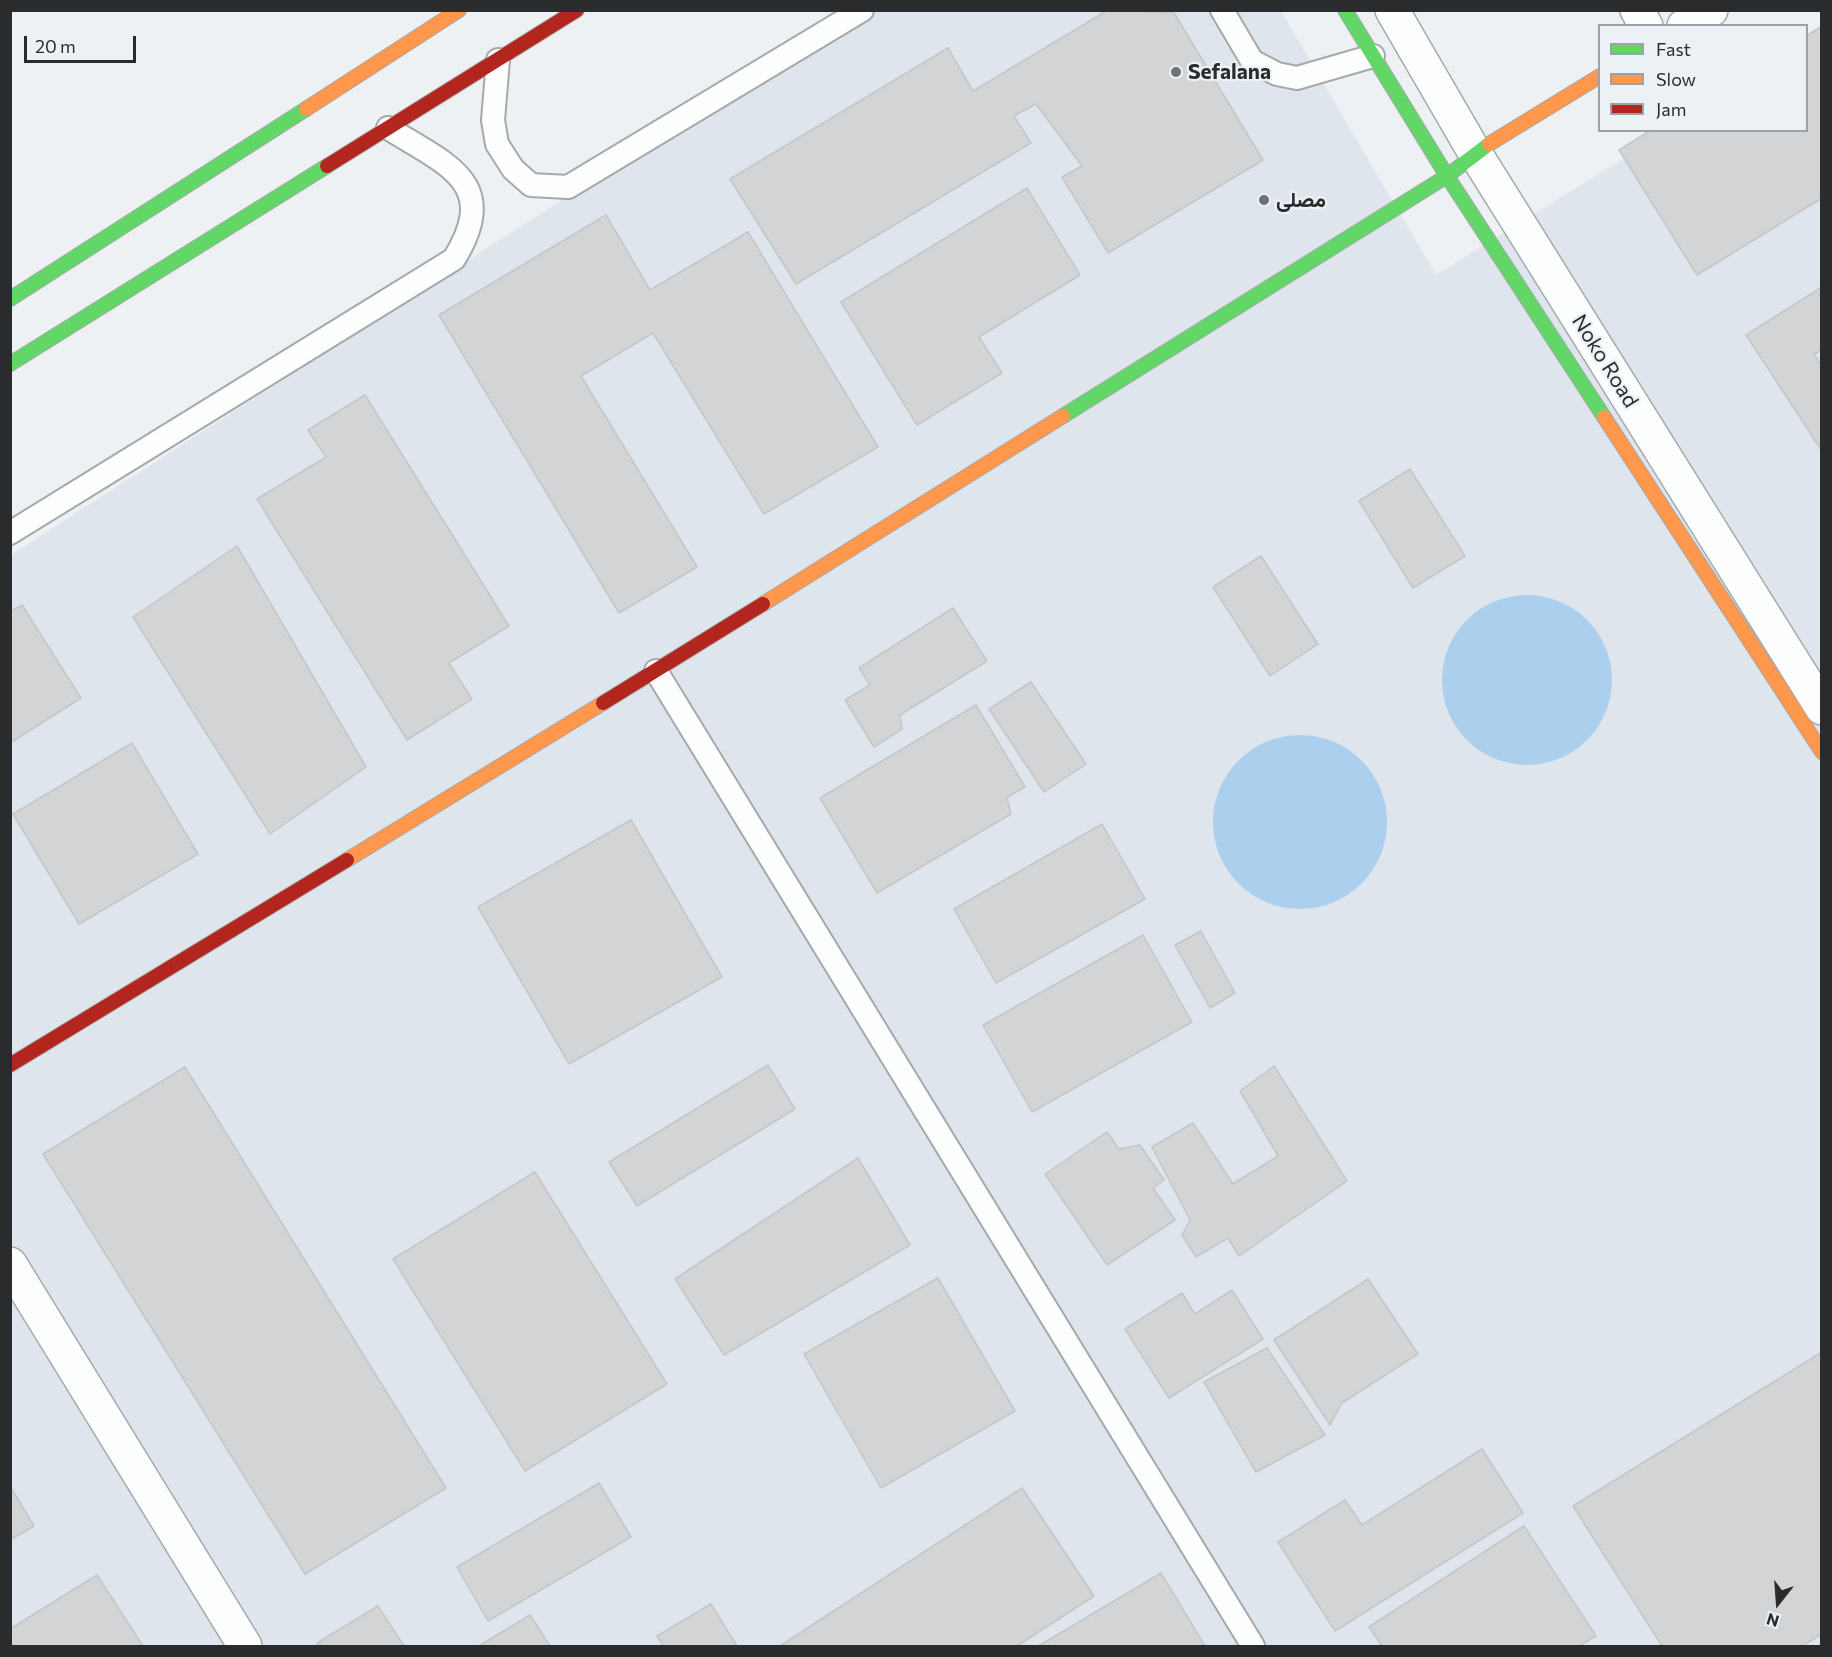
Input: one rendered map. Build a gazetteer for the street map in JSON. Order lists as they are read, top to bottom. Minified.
{"streets":{"street":["Noko Road"]},"places":["Sefalana","مصلى"],"legend":["Fast","Slow","Jam"],"scale_bar":"20 m","north":"bottom"}
